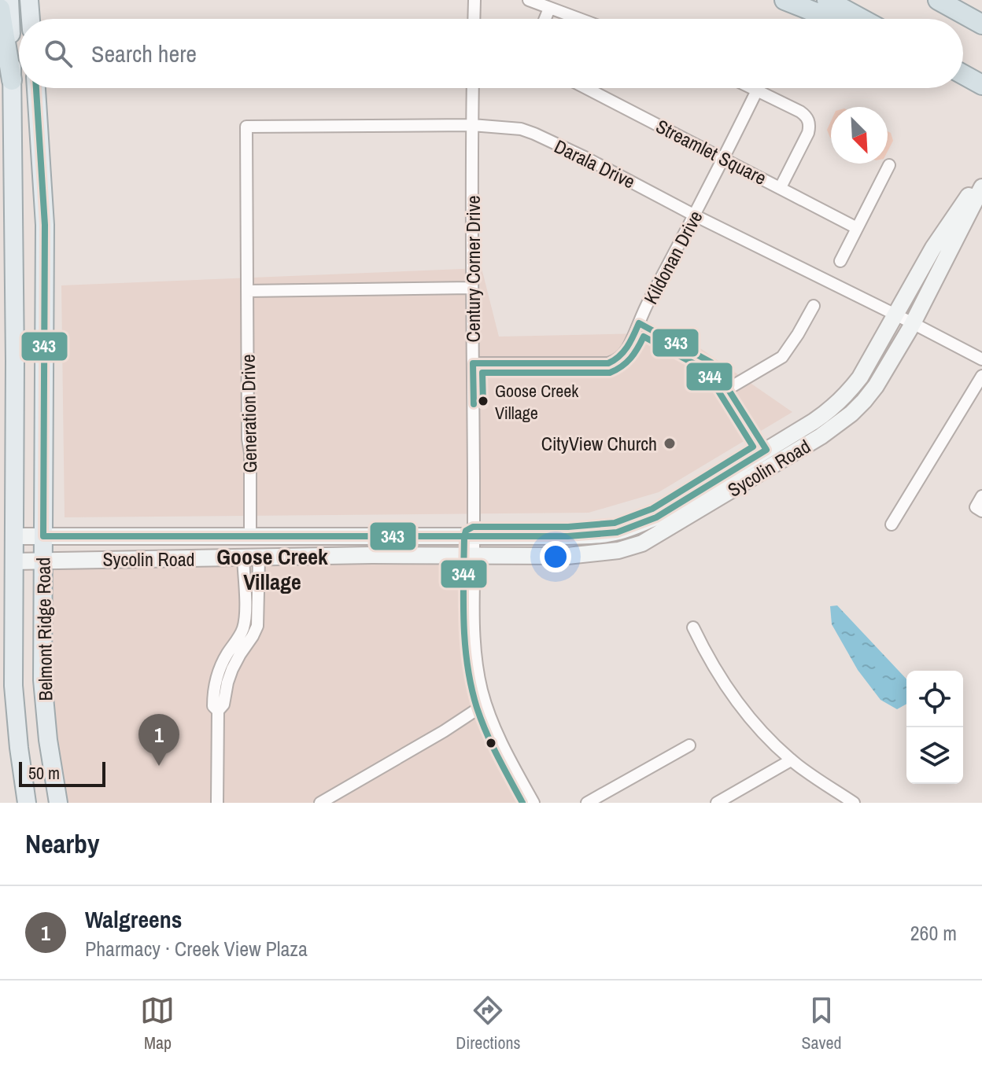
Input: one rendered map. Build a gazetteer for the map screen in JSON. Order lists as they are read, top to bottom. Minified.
{"streets":{"main road":["Sycolin Road","Belmont Ridge Road"],"street":["Streamlet Square","Darala Drive","Kildonan Drive","Century Corner Drive","Generation Drive"]},"crossings":[["Streamlet Square","Kildonan Drive"],["Darala Drive","Kildonan Drive"],["Darala Drive","Century Corner Drive"],["Darala Drive","Generation Drive"],["Darala Drive","Sycolin Road"],["Kildonan Drive","Century Corner Drive"],["Century Corner Drive","Sycolin Road"],["Generation Drive","Sycolin Road"],["Sycolin Road","Belmont Ridge Road"]],"districts":["Goose Creek Village"],"places":["Goose Creek Village","CityView Church"],"lines":["transit line 343","transit line 344"],"scale_bar":"50 m","north":"bottom right","page":{"search":"Search here","pins":"1","scale":"50 m","heading":"Nearby","list":[{"mark":"1","name":"Walgreens","note":"Pharmacy · Creek View Plaza","value":"260 m"}],"nav":["Map","Directions","Saved"]}}
